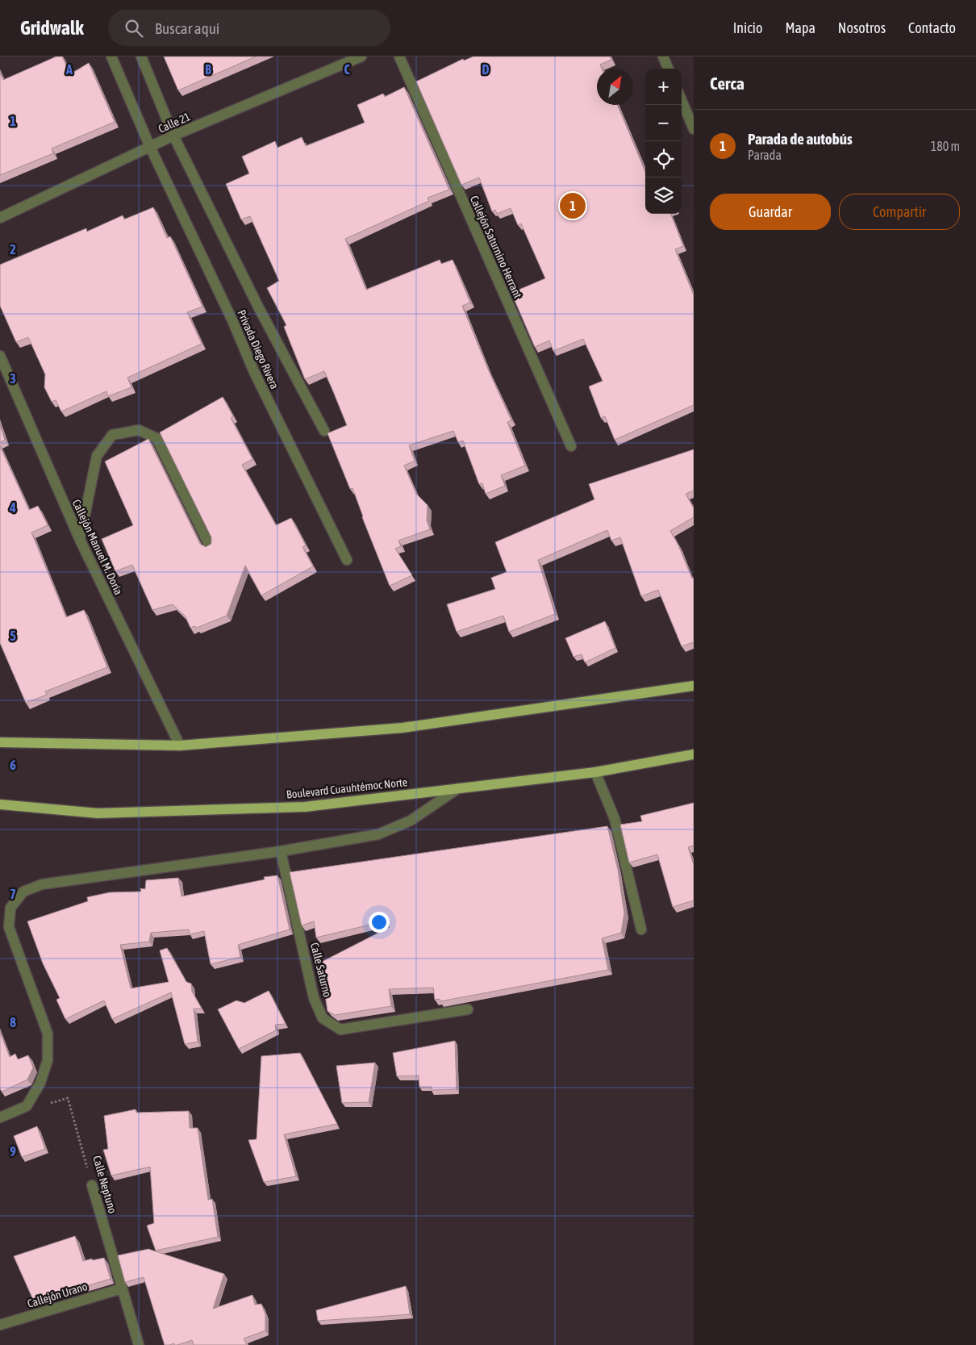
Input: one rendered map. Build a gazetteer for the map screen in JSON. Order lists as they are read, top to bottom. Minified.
{"streets":{"main road":["Boulevard Cuauhtémoc Norte"],"street":["Calle 21","Callejón Saturnino Herrant","Privada Diego Rivera","Callejón Manuel M. Doria","Calle Saturno","Calle Neptuno","Callejón Urano"]},"crossings":[["Calle 21","Privada Diego Rivera"],["Calle Neptuno","Callejón Urano"]],"north":"top right","page":{"header":"Gridwalk","search":"Buscar aquí","nav":["Inicio","Mapa","Nosotros","Contacto"],"heading":"Cerca","map_buttons":["+","−"],"list":[{"mark":"1","name":"Parada de autobús","note":"Parada","value":"180 m"}],"buttons":["Guardar","Compartir"],"pins":"1"},"grid":{"columns":["A","B","C","D"],"rows":["1","2","3","4","5","6","7","8","9"]}}
